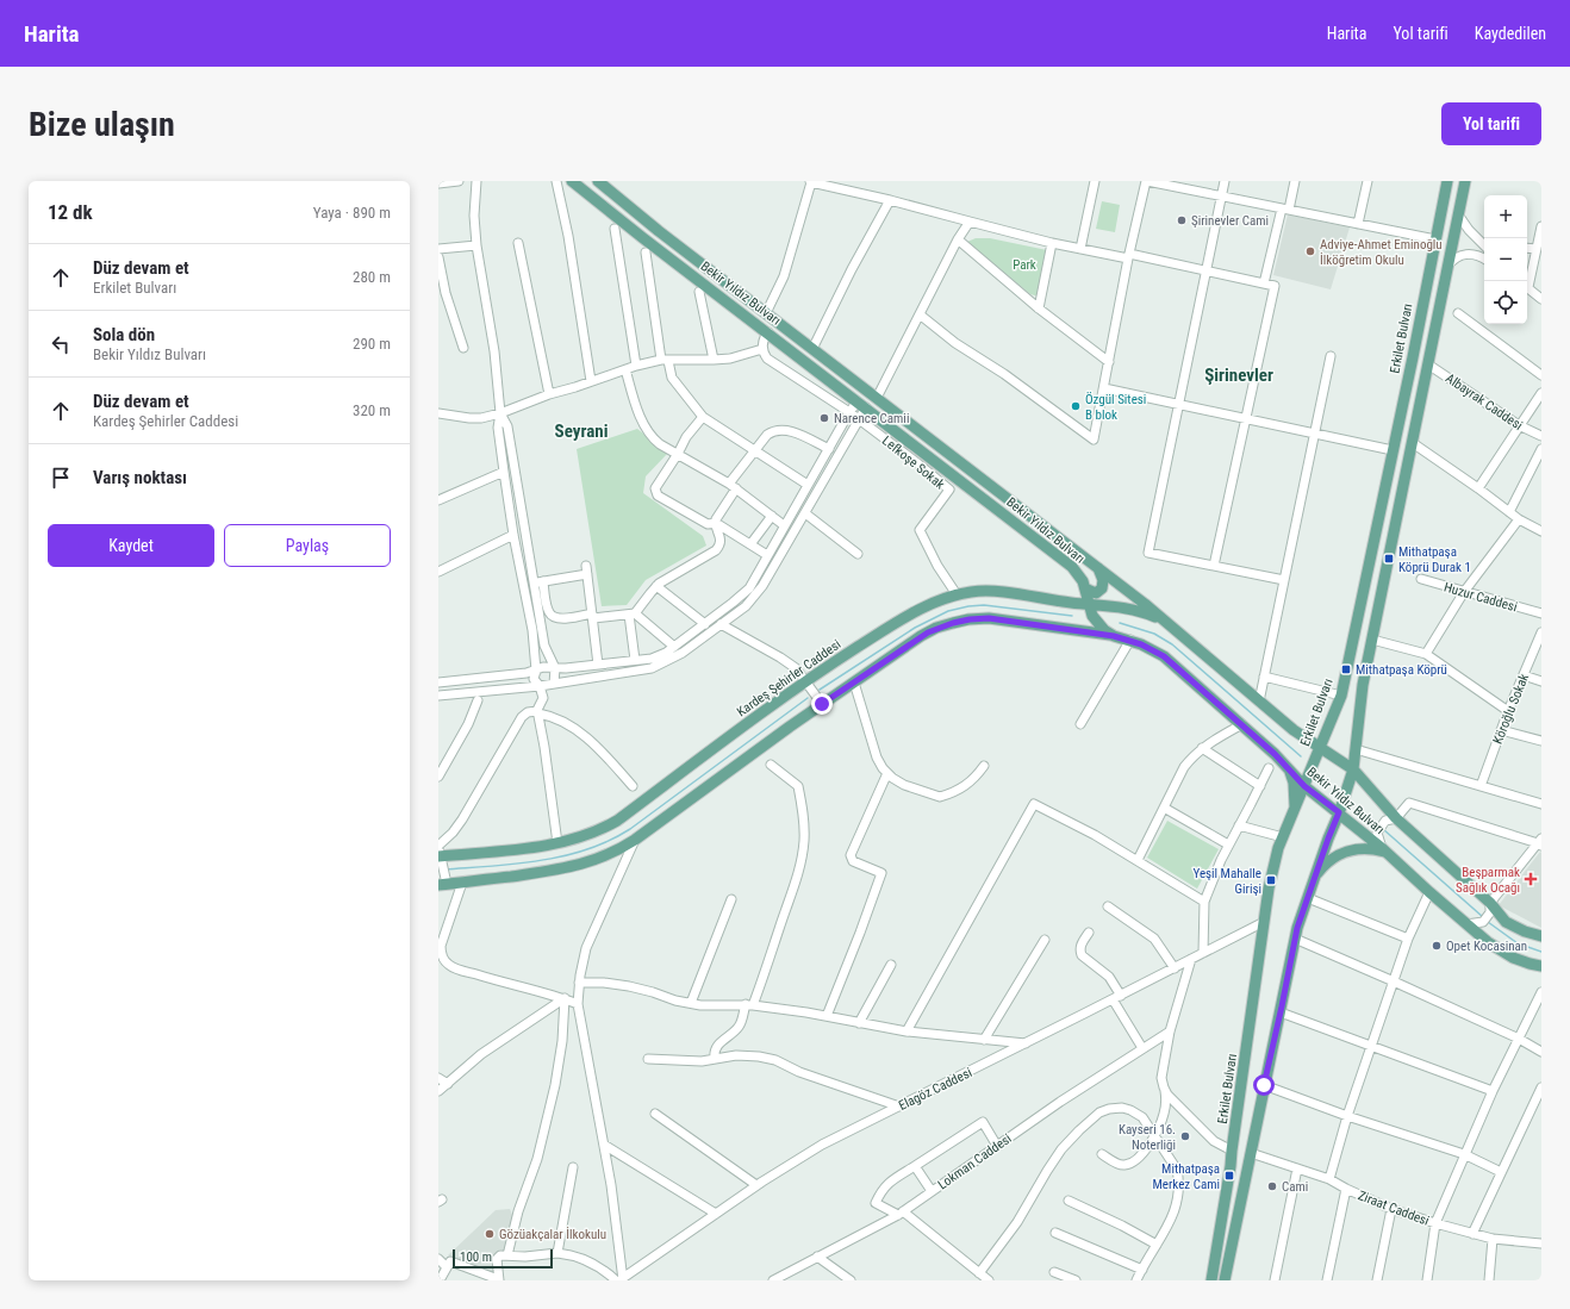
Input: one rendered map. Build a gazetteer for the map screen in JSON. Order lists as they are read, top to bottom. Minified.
{"streets":{"main road":["Bekir Yıldız Bulvarı","Erkilet Bulvarı","Kardeş Şehirler Caddesi"],"street":["Albayrak Caddesi","Lefkoşe Sokak","Huzur Caddesi","Köroğlu Sokak","Elagöz Caddesi","Lokman Caddesi","Ziraat Caddesi"]},"crossings":[["Bekir Yıldız Bulvarı","Erkilet Bulvarı"],["Bekir Yıldız Bulvarı","Kardeş Şehirler Caddesi"],["Erkilet Bulvarı","Elagöz Caddesi"],["Lefkoşe Sokak","Kardeş Şehirler Caddesi"]],"districts":["Şirinevler","Seyrani"],"parks":["Park"],"places":{"other":["Şirinevler Cami","Adviye-Ahmet Eminoğlu İlköğretim Okulu","Özgül Sitesi B blok","Narence Camii","Opet Kocasinan","Kayseri 16. Noterliği","Cami","Gözüakçalar İlkokulu"],"transit":["Mithatpaşa Köprü Durak 1","Mithatpaşa Köprü","Yeşil Mahalle Girişi","Mithatpaşa Merkez Cami"],"health":["Beşparmak Sağlık Ocağı"]},"scale_bar":"100 m","page":{"header":"Harita","nav":["Harita","Yol tarifi","Kaydedilen"],"buttons":["Yol tarifi",["Kaydet","Paylaş"]],"title":"Bize ulaşın","heading":["12 dk","Yaya · 890 m"],"map_buttons":["+","−"],"list":[["Düz devam et","Erkilet Bulvarı","280 m"],["Sola dön","Bekir Yıldız Bulvarı","290 m"],["Düz devam et","Kardeş Şehirler Caddesi","320 m"],"Varış noktası"],"scale":"100 m"}}
